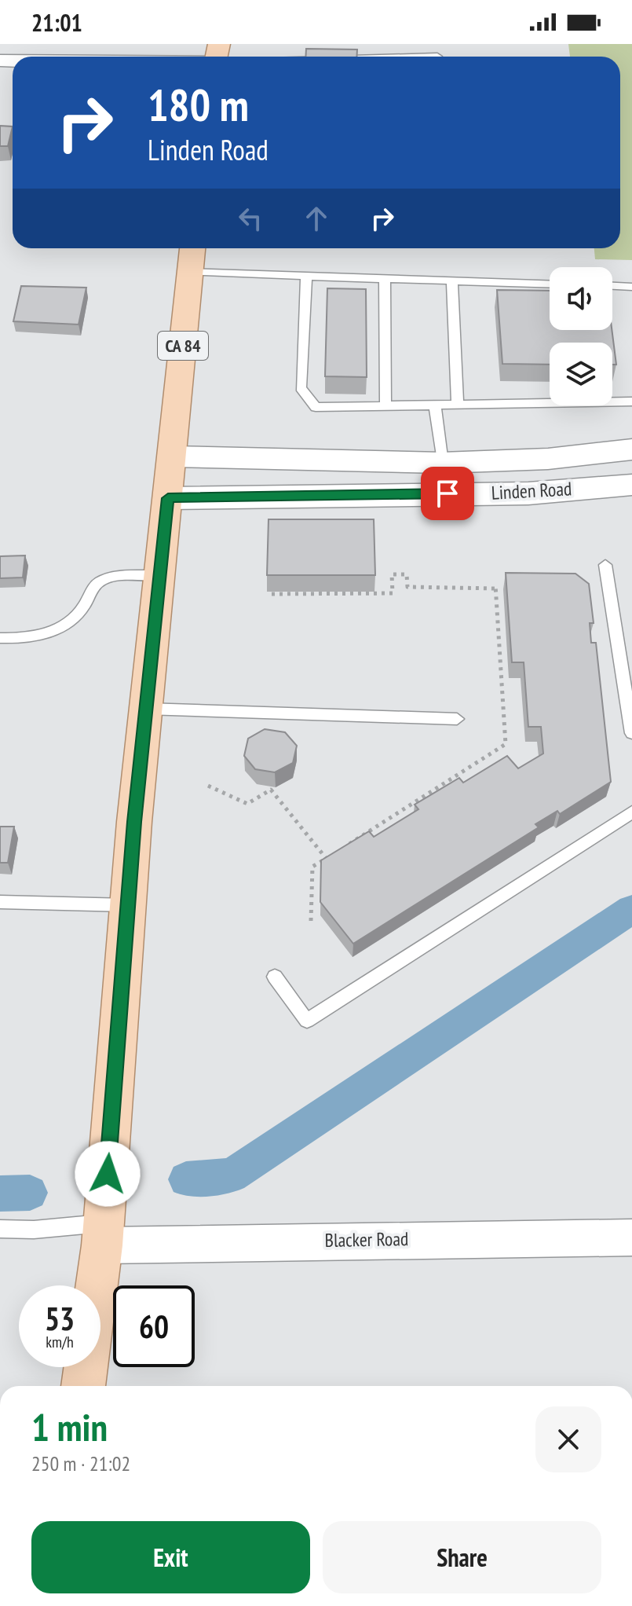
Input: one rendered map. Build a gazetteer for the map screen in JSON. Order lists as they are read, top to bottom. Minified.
{"streets":{"main road":["CA 84"],"street":["Linden Road","Blacker Road"]},"crossings":[["CA 84","Linden Road"]],"page":{"status":"21:01","turn":["180 m","Linden Road"],"speed":"53 km/h","limit":"60","heading":["1 min","250 m · 21:02"],"buttons":["Exit","Share"]}}
